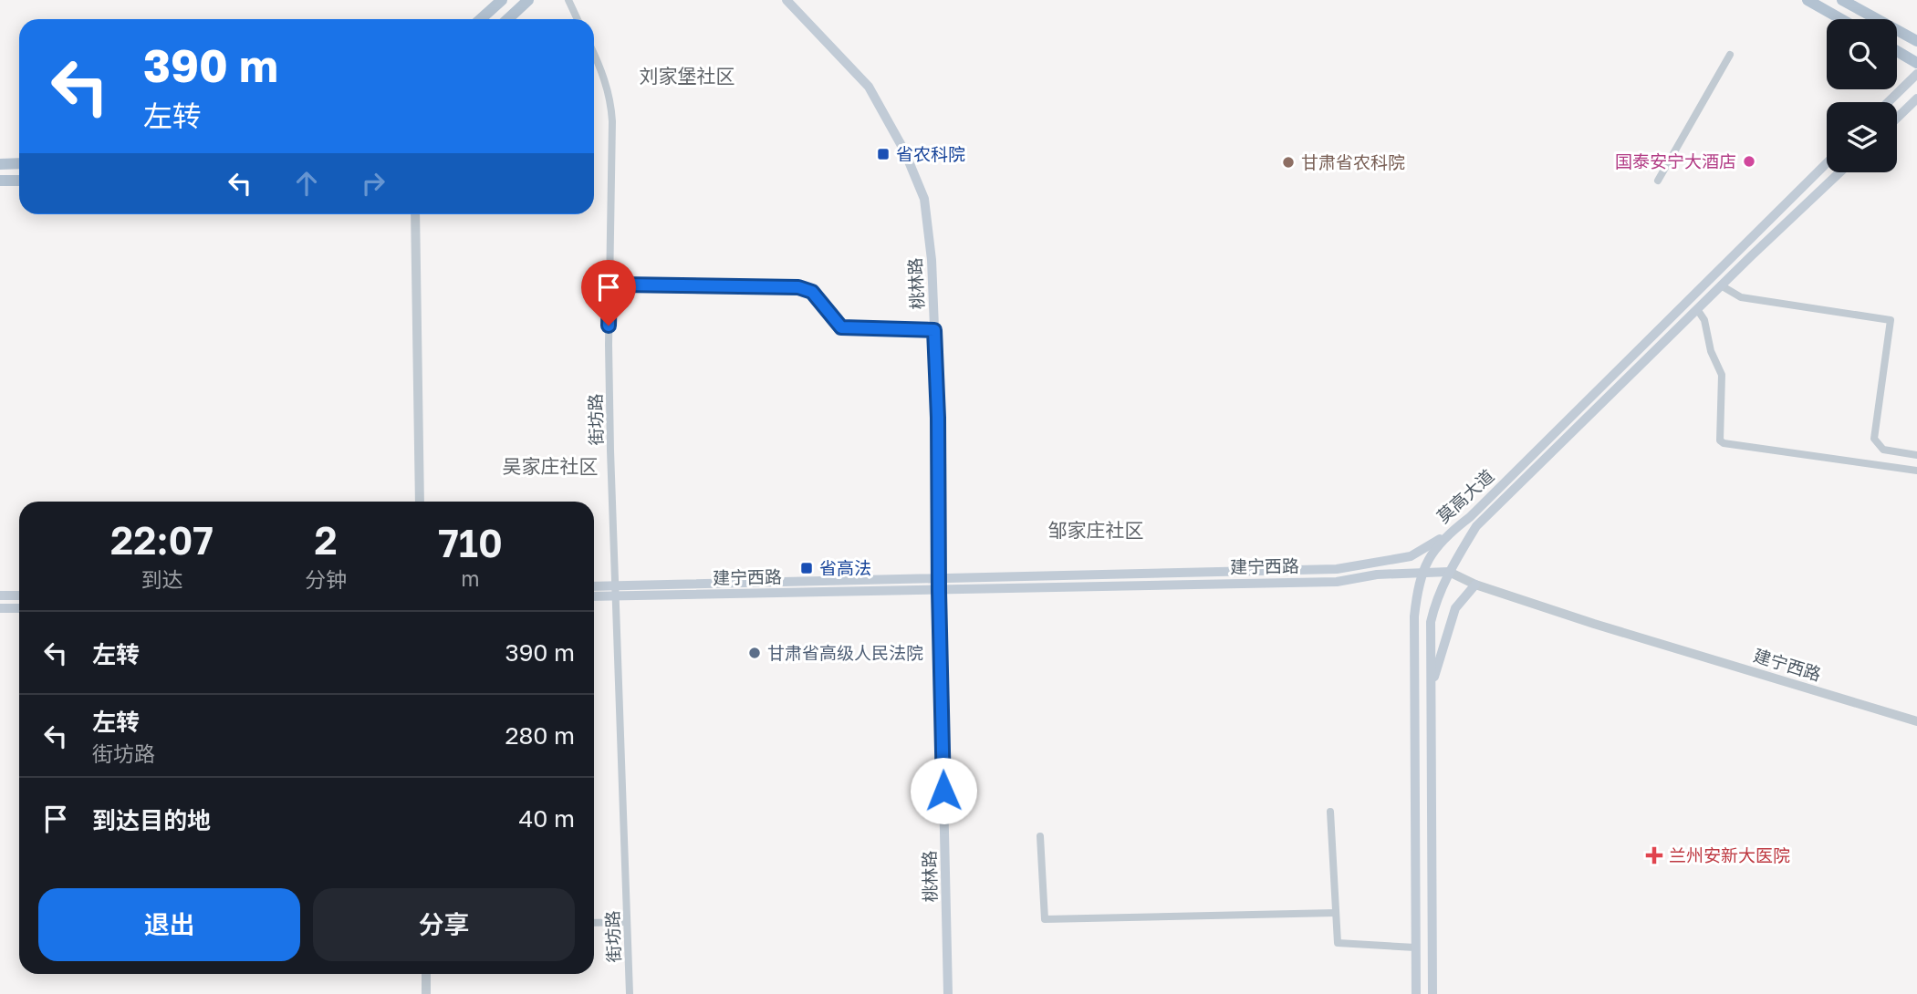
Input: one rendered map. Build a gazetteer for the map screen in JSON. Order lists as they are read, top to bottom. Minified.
{"streets":{"main road":["桃林路","莫高大道","建宁西路"],"street":["街坊路"]},"crossings":[["桃林路","建宁西路"],["街坊路","建宁西路"],["莫高大道","建宁西路"]],"districts":["刘家堡社区","吴家庄社区","邹家庄社区"],"places":{"transit":["省农科院","省高法"],"other":["国泰安宁大酒店","甘肃省农科院","甘肃省高级人民法院"],"health":["兰州安新大医院"]},"page":{"turn":["390 m","左转"],"eta":["22:07","到达","2","分钟","710","m"],"list":[{"name":"左转","value":"390 m"},{"name":"左转","note":"街坊路","value":"280 m"},{"name":"到达目的地","value":"40 m"}],"buttons":["退出","分享"]}}
